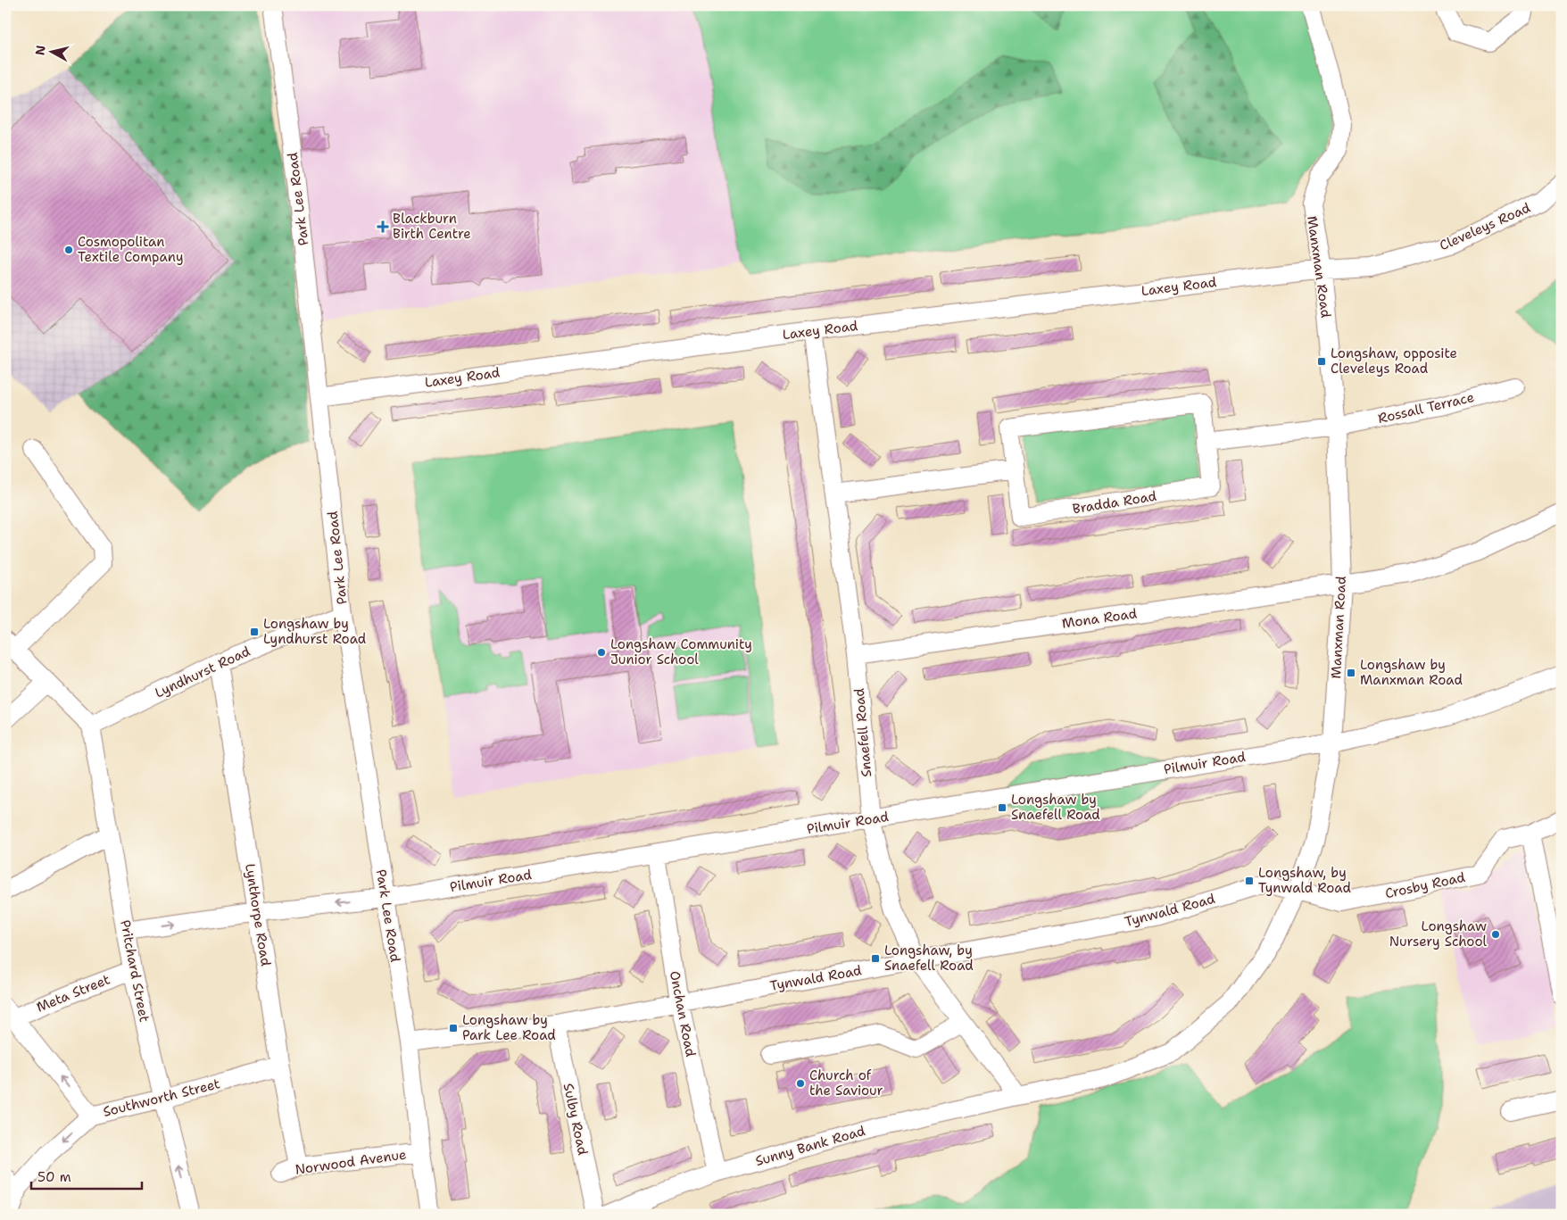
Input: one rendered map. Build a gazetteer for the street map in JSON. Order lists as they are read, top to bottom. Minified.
{"streets":{"street":["Park Lee Road","Cleveleys Road","Manxman Road","Laxey Road","Rossall Terrace","Bradda Road","Mona Road","Lyndhurst Road","Snaefell Road","Pilmuir Road","Crosby Road","Tynwald Road","Lynthorpe Road","Pritchard Street","Meta Street","Onchan Road","Southworth Street","Sulby Road","Sunny Bank Road","Norwood Avenue"]},"crossings":[["Park Lee Road","Laxey Road"],["Park Lee Road","Lyndhurst Road"],["Park Lee Road","Pilmuir Road"],["Park Lee Road","Tynwald Road"],["Park Lee Road","Norwood Avenue"],["Cleveleys Road","Manxman Road"],["Cleveleys Road","Laxey Road"],["Manxman Road","Laxey Road"],["Manxman Road","Rossall Terrace"],["Manxman Road","Mona Road"],["Manxman Road","Snaefell Road"],["Manxman Road","Pilmuir Road"],["Manxman Road","Crosby Road"],["Manxman Road","Tynwald Road"],["Manxman Road","Sunny Bank Road"],["Laxey Road","Snaefell Road"],["Mona Road","Snaefell Road"],["Lyndhurst Road","Lynthorpe Road"],["Lyndhurst Road","Pritchard Street"],["Snaefell Road","Pilmuir Road"],["Snaefell Road","Tynwald Road"],["Snaefell Road","Sunny Bank Road"],["Pilmuir Road","Lynthorpe Road"],["Pilmuir Road","Pritchard Street"],["Pilmuir Road","Onchan Road"],["Crosby Road","Tynwald Road"],["Tynwald Road","Onchan Road"],["Tynwald Road","Sulby Road"],["Lynthorpe Road","Southworth Street"],["Lynthorpe Road","Norwood Avenue"],["Pritchard Street","Meta Street"],["Pritchard Street","Southworth Street"],["Onchan Road","Sunny Bank Road"]],"places":{"health":["Blackburn Birth Centre"],"other":["Cosmopolitan Textile Company","Longshaw Community Junior School","Longshaw Nursery School","Church of the Saviour"],"transit":["Longshaw, opposite Cleveleys Road","Longshaw by Lyndhurst Road","Longshaw by Manxman Road","Longshaw by Snaefell Road","Longshaw, by Tynwald Road","Longshaw, by Snaefell Road","Longshaw by Park Lee Road"]},"scale_bar":"50 m","north":"left"}
